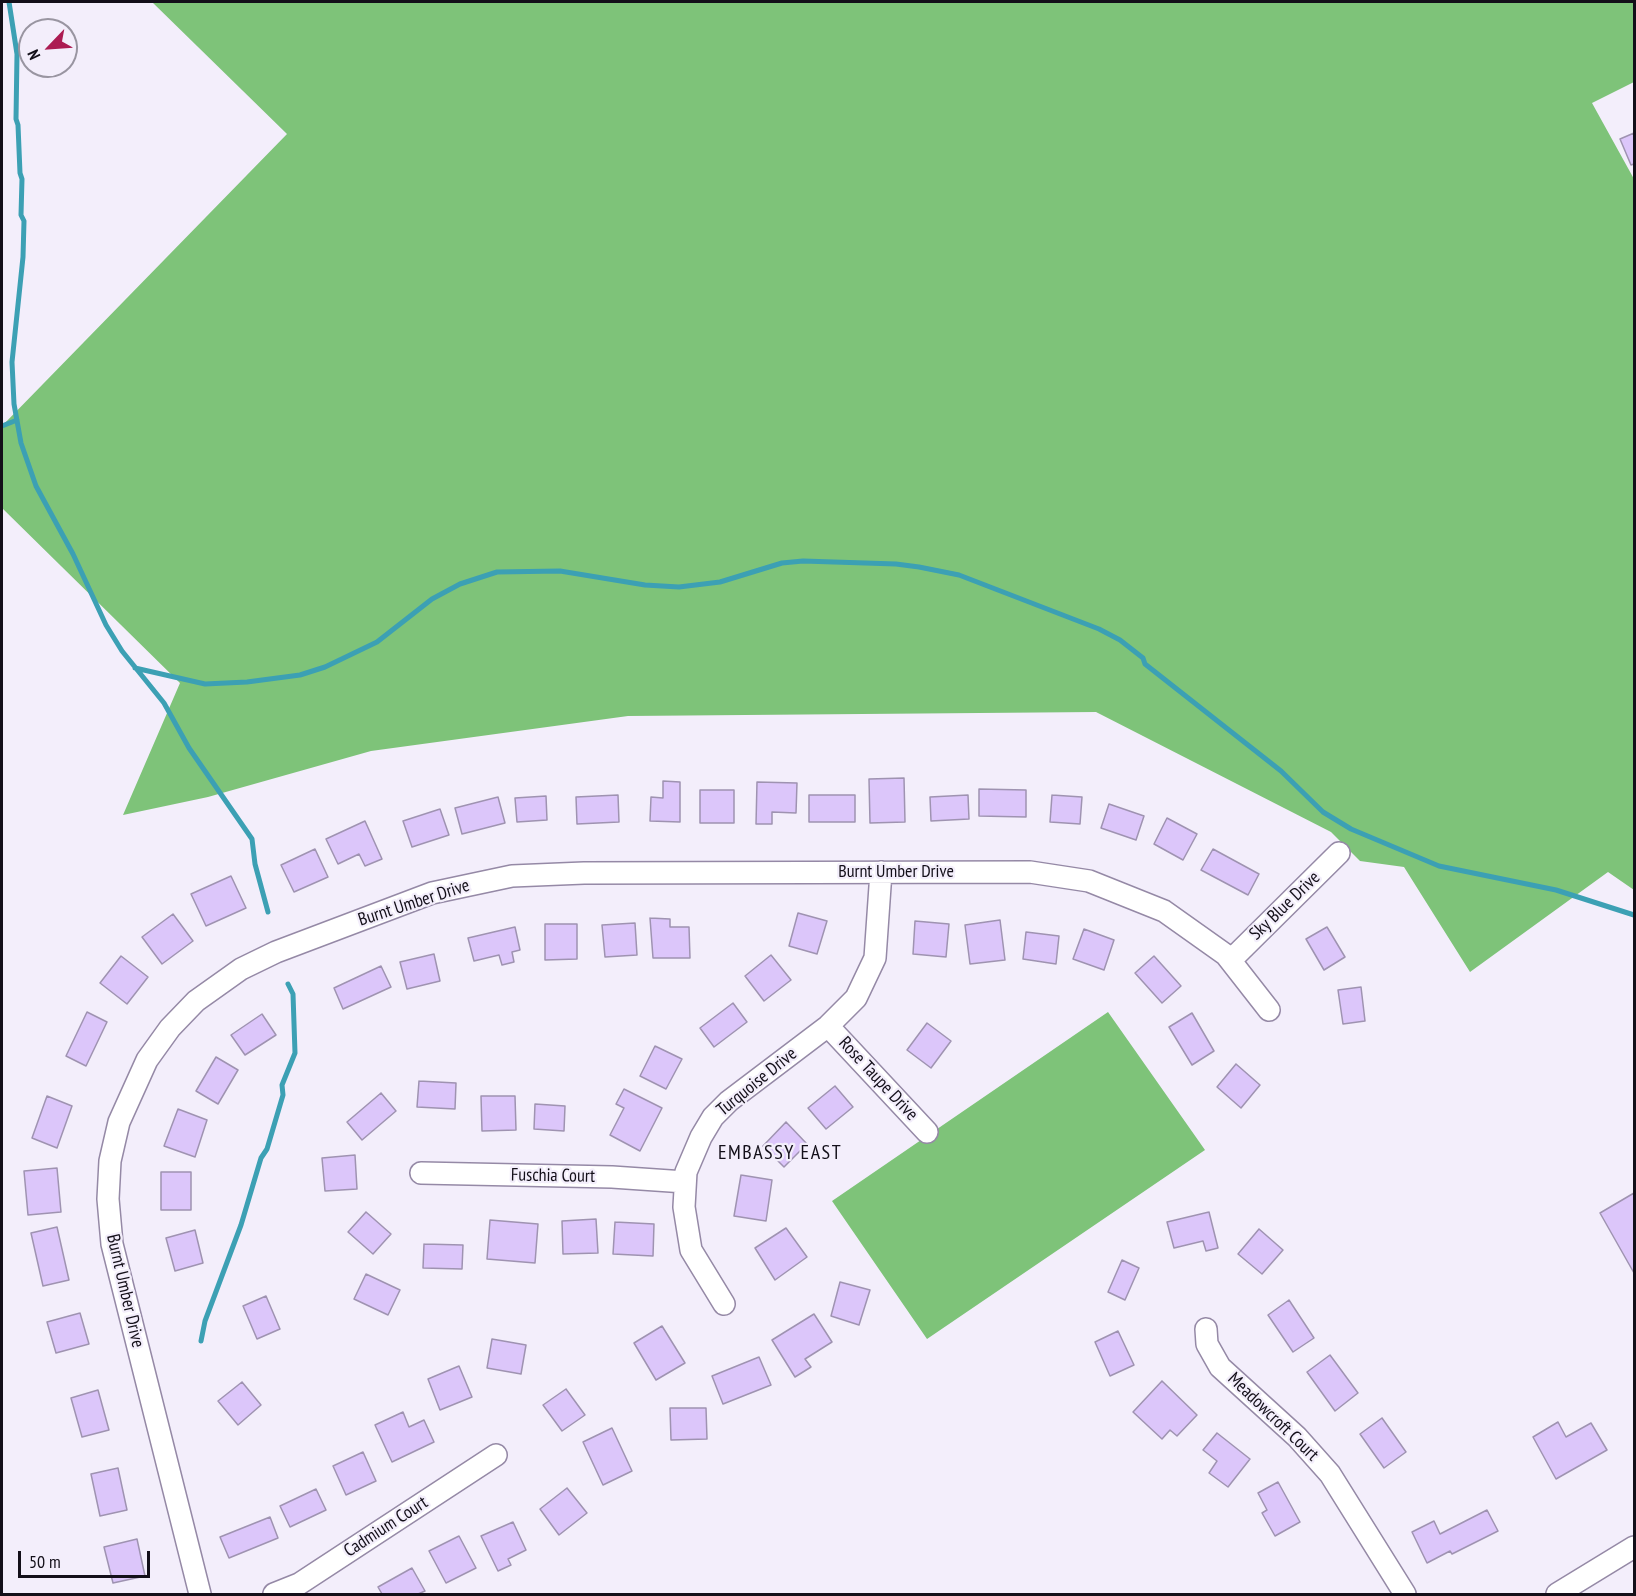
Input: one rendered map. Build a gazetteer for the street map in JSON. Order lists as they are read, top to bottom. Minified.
{"streets":{"street":["Burnt Umber Drive","Sky Blue Drive","Rose Taupe Drive","Turquoise Drive","Fuschia Court","Meadowcroft Court","Cadmium Court"]},"crossings":[["Burnt Umber Drive","Sky Blue Drive"],["Burnt Umber Drive","Turquoise Drive"],["Rose Taupe Drive","Turquoise Drive"],["Turquoise Drive","Fuschia Court"]],"districts":["EMBASSY EAST"],"scale_bar":"50 m","north":"bottom left"}
